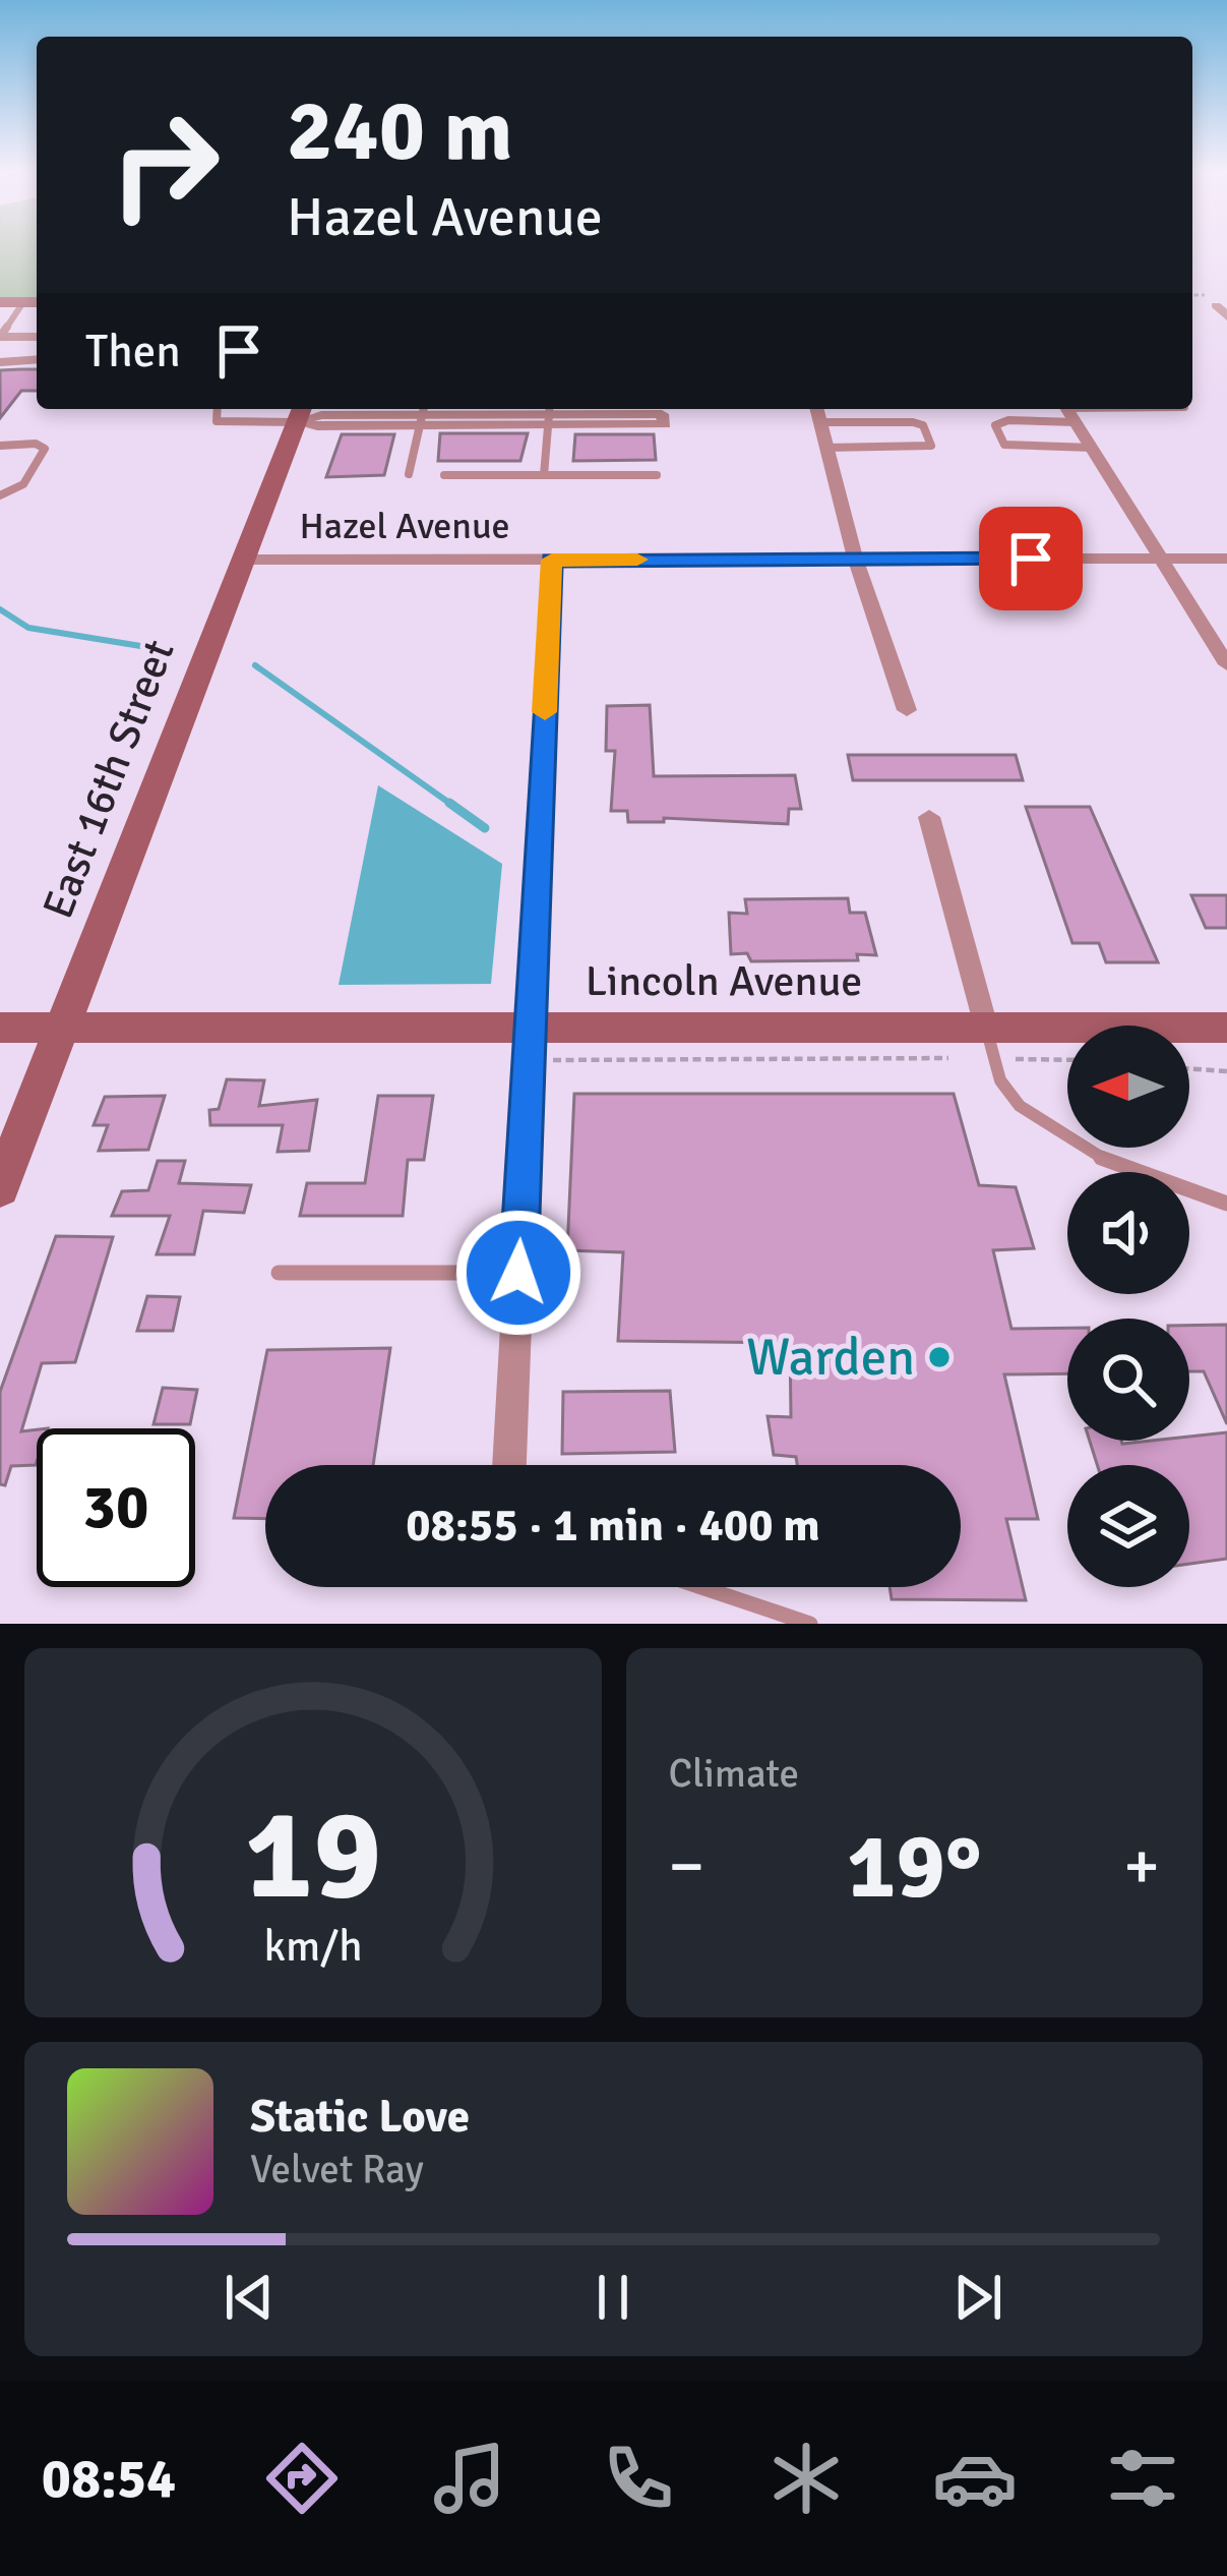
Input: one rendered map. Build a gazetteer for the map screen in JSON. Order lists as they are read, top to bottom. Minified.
{"streets":{"main road":["East 16th Street","Lincoln Avenue"],"street":["Hazel Avenue"]},"crossings":[["Hazel Avenue","East 16th Street"],["East 16th Street","Lincoln Avenue"]],"places":["Warden"],"north":"left","page":{"turn":["240 m","Hazel Avenue"],"then":"Then","limit":"30","trip":"08:55 · 1 min · 400 m","tile":"Climate","heat":["−","19°","+"],"song":["Static Love","Velvet Ray"],"tabs":"08:54","gauge":["19","km/h"]}}
